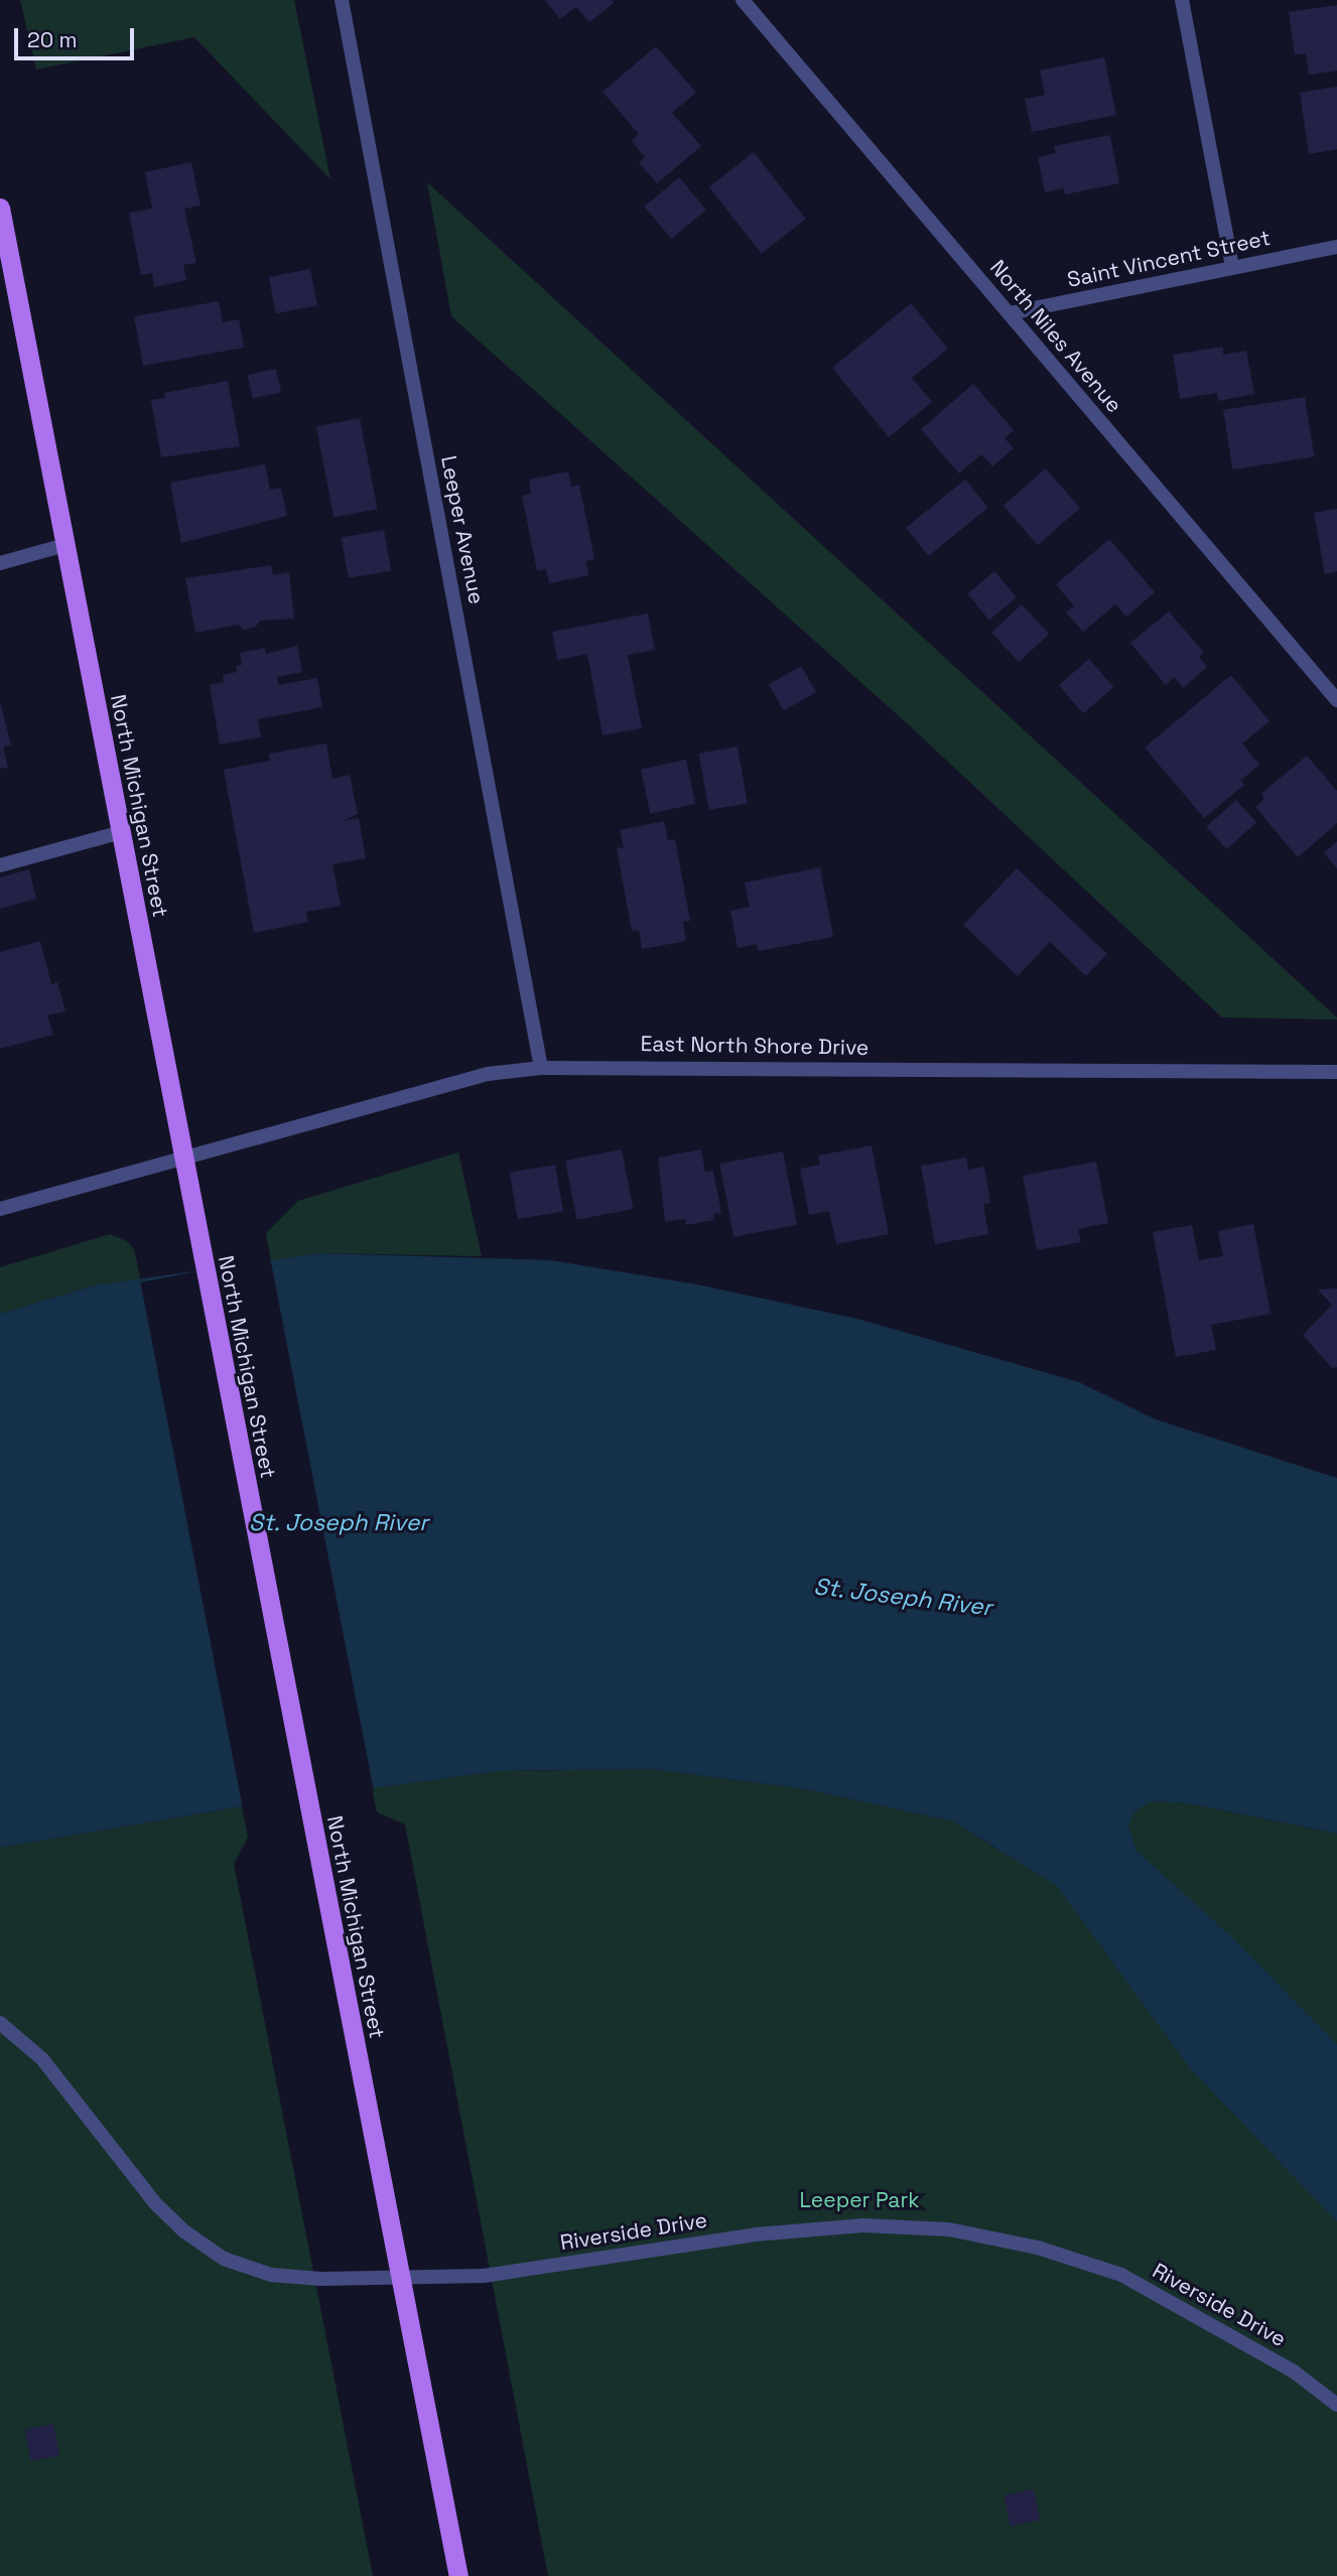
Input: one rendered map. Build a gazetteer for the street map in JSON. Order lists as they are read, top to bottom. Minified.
{"streets":{"main road":["North Michigan Street"],"street":["Saint Vincent Street","North Niles Avenue","Leeper Avenue","East North Shore Drive","Riverside Drive"]},"crossings":[["Saint Vincent Street","North Niles Avenue"],["Leeper Avenue","East North Shore Drive"],["North Michigan Street","East North Shore Drive"],["North Michigan Street","Riverside Drive"]],"water":["St. Joseph River"],"parks":["Leeper Park"],"scale_bar":"20 m"}
